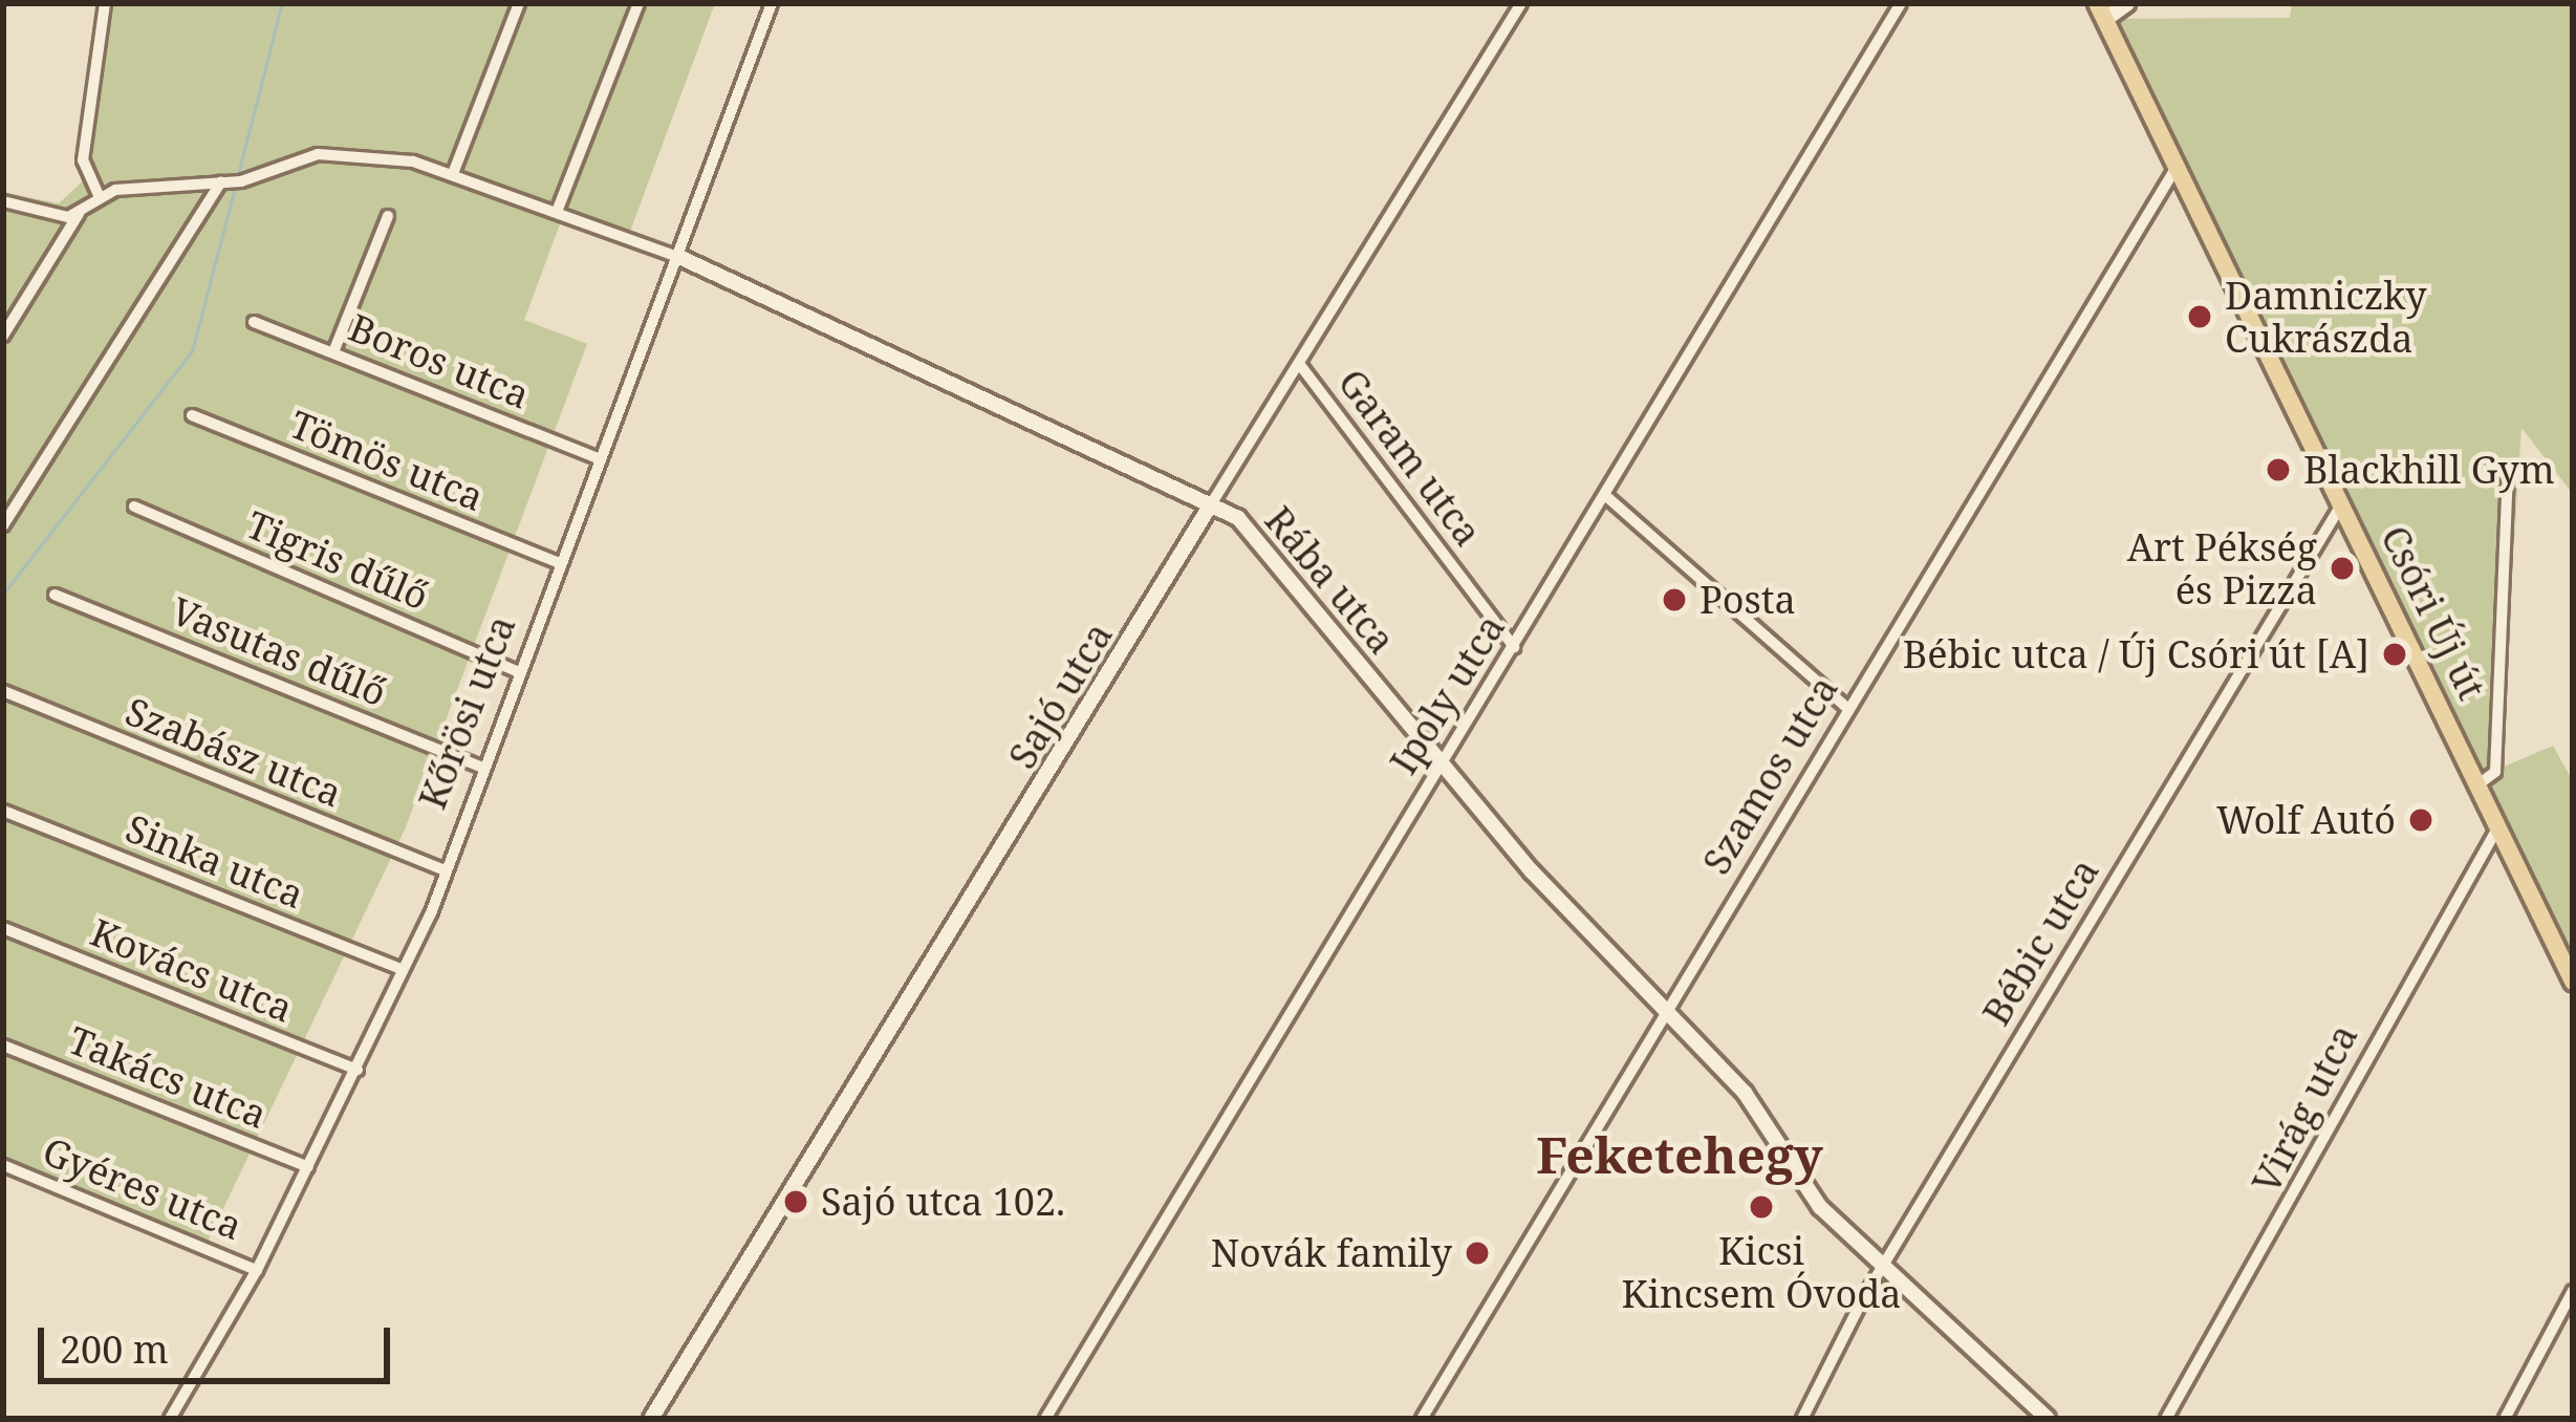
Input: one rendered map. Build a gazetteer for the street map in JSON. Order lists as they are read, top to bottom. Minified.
{"streets":{"main road":["Csóri Új út"],"street":["Boros utca","Garam utca","Tömös utca","Tigris dűlő","Rába utca","Vasutas dűlő","Ipoly utca","Sajó utca","Kőrösi utca","Szabász utca","Szamos utca","Sinka utca","Bébic utca","Kovács utca","Takács utca","Virág utca","Gyéres utca"]},"crossings":[["Boros utca","Kőrösi utca"],["Garam utca","Ipoly utca"],["Garam utca","Sajó utca"],["Tömös utca","Kőrösi utca"],["Tigris dűlő","Kőrösi utca"],["Rába utca","Ipoly utca"],["Rába utca","Sajó utca"],["Rába utca","Kőrösi utca"],["Rába utca","Szamos utca"],["Rába utca","Bébic utca"],["Csóri Új út","Szamos utca"],["Csóri Új út","Bébic utca"],["Csóri Új út","Virág utca"],["Vasutas dűlő","Kőrösi utca"],["Kőrösi utca","Szabász utca"],["Kőrösi utca","Sinka utca"],["Kőrösi utca","Kovács utca"],["Kőrösi utca","Takács utca"],["Kőrösi utca","Gyéres utca"]],"districts":["Feketehegy"],"places":["Damniczky Cukrászda","Blackhill Gym","Art Pékség és Pizza","Posta","Bébic utca / Új Csóri út [A]","Wolf Autó","Sajó utca 102.","Kicsi Kincsem Óvoda","Novák family"],"scale_bar":"200 m"}
